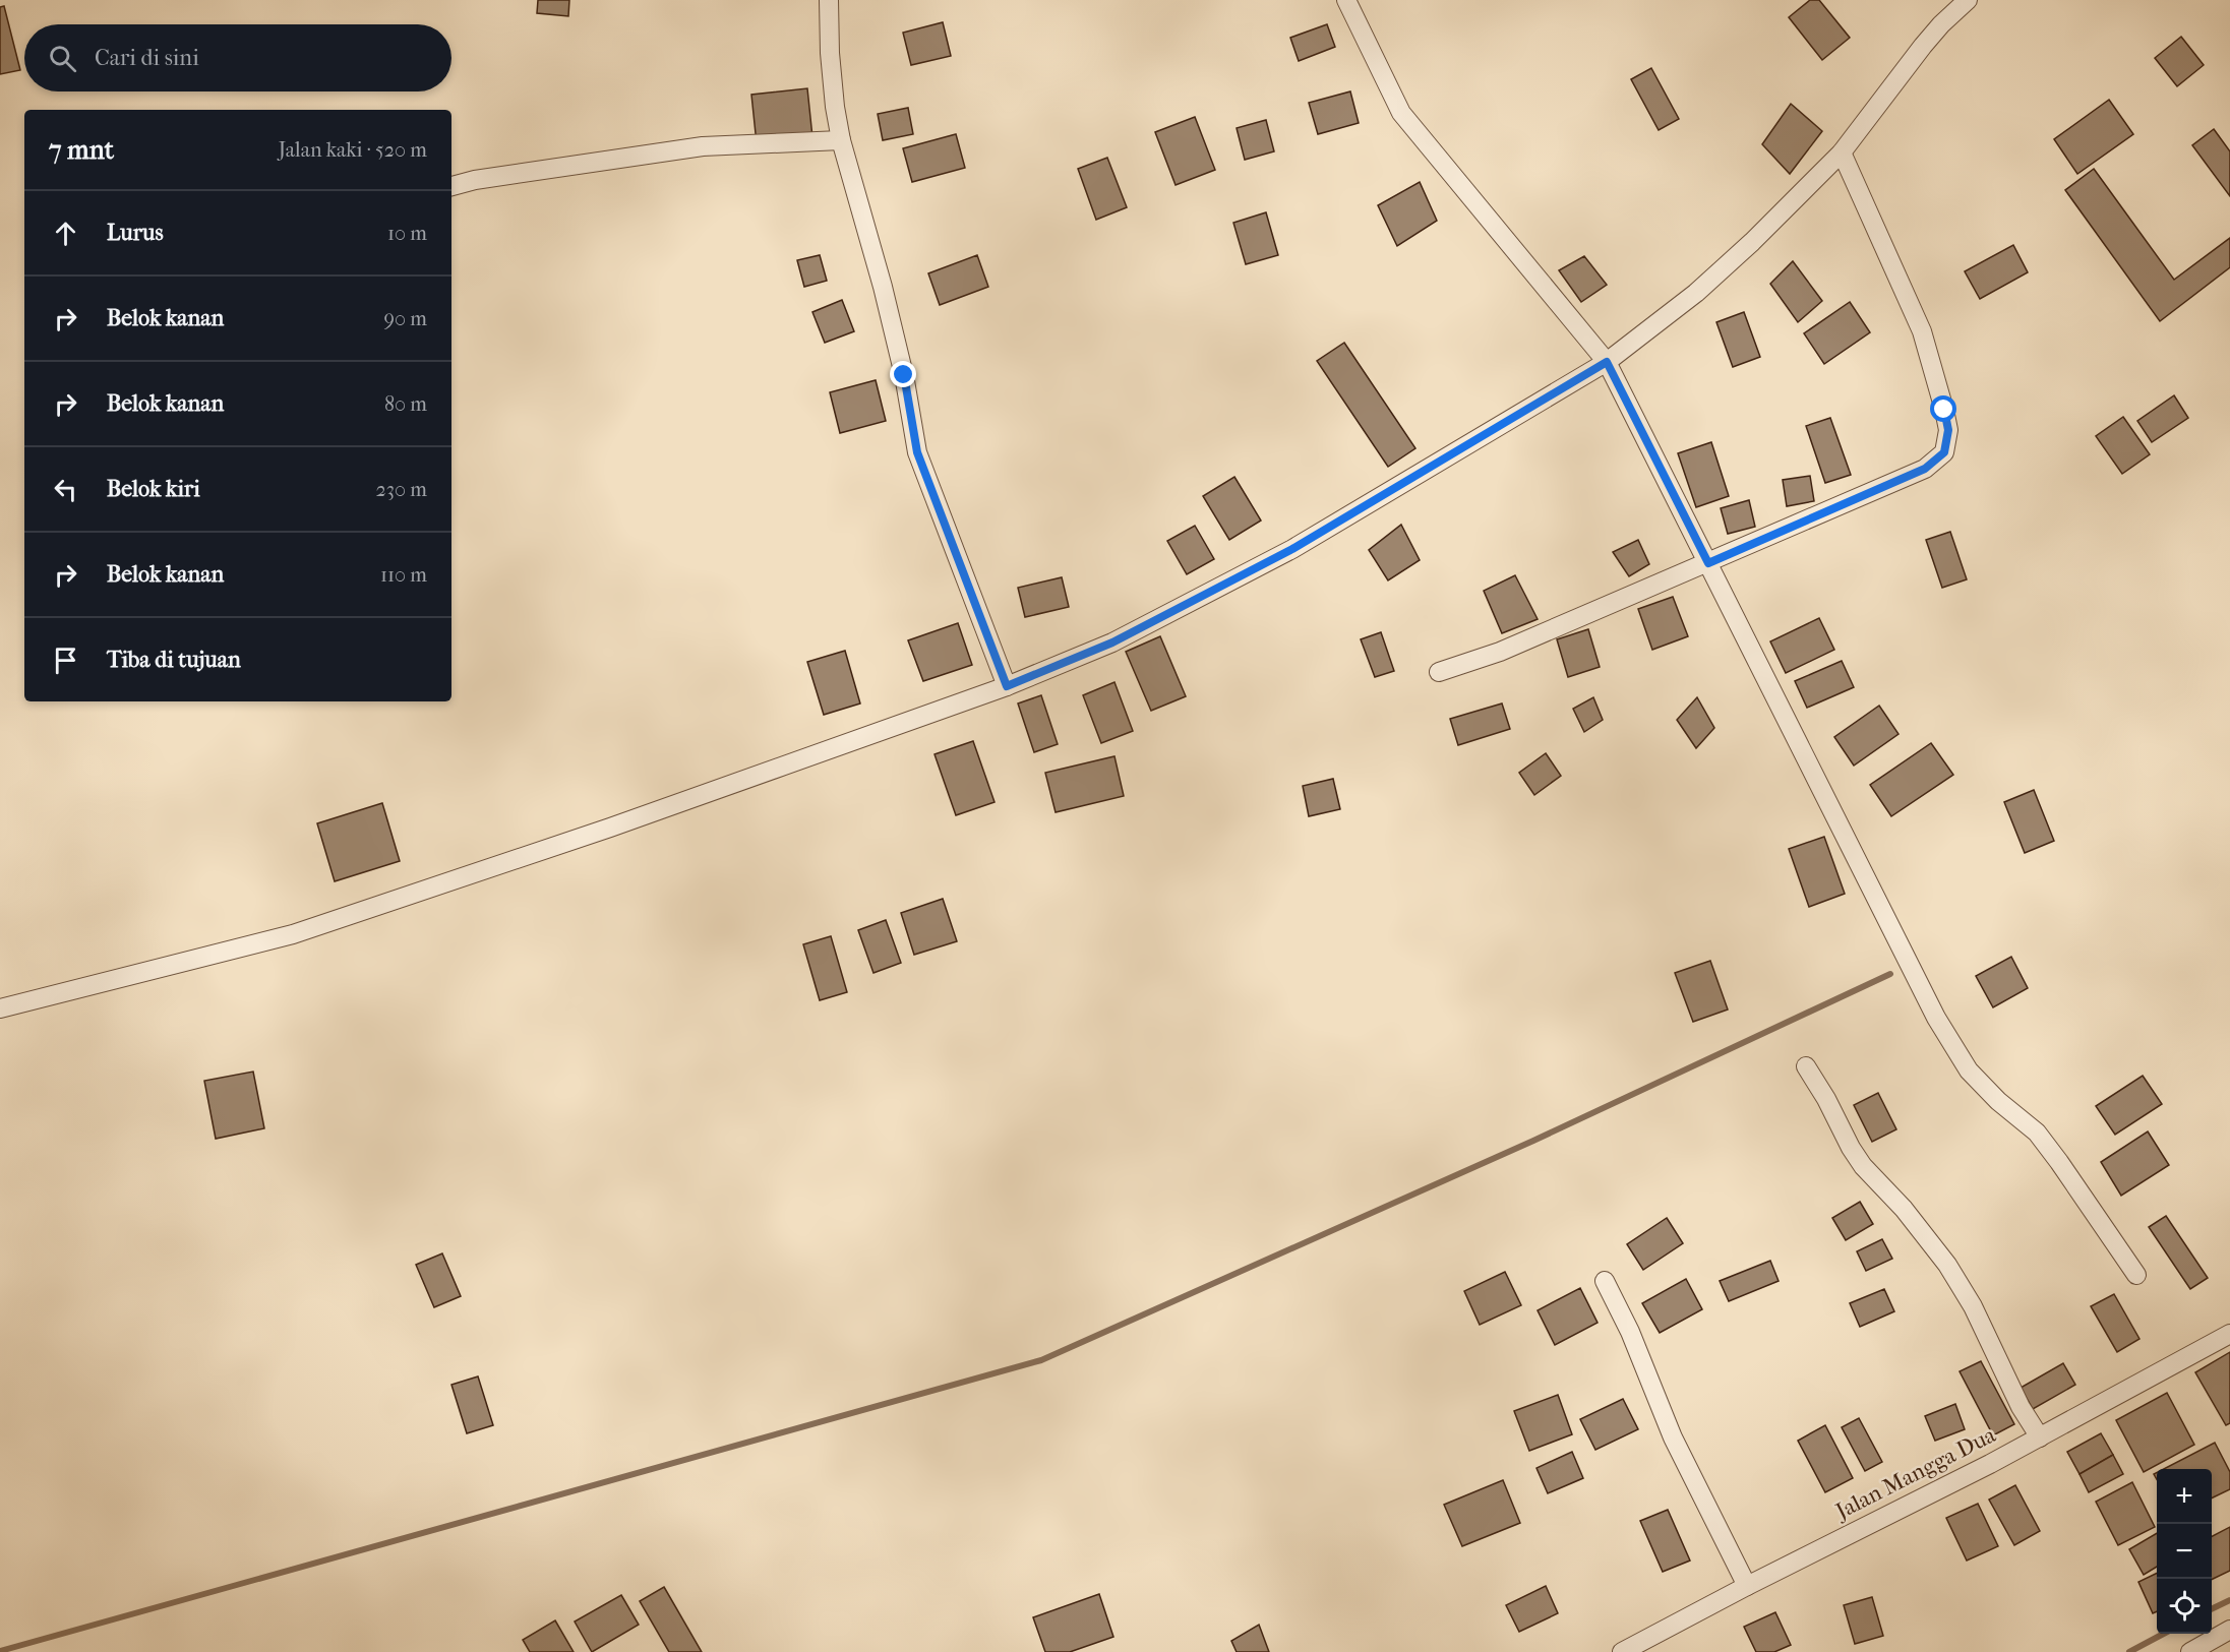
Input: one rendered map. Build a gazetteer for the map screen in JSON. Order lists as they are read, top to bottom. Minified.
{"streets":{"street":["Jalan Mangga Dua"]},"page":{"search":"Cari di sini","heading":["7 mnt","Jalan kaki · 520 m"],"list":[["Lurus","10 m"],["Belok kanan","90 m"],["Belok kanan","80 m"],["Belok kiri","230 m"],["Belok kanan","110 m"],"Tiba di tujuan"],"map_buttons":["+","−"]}}
